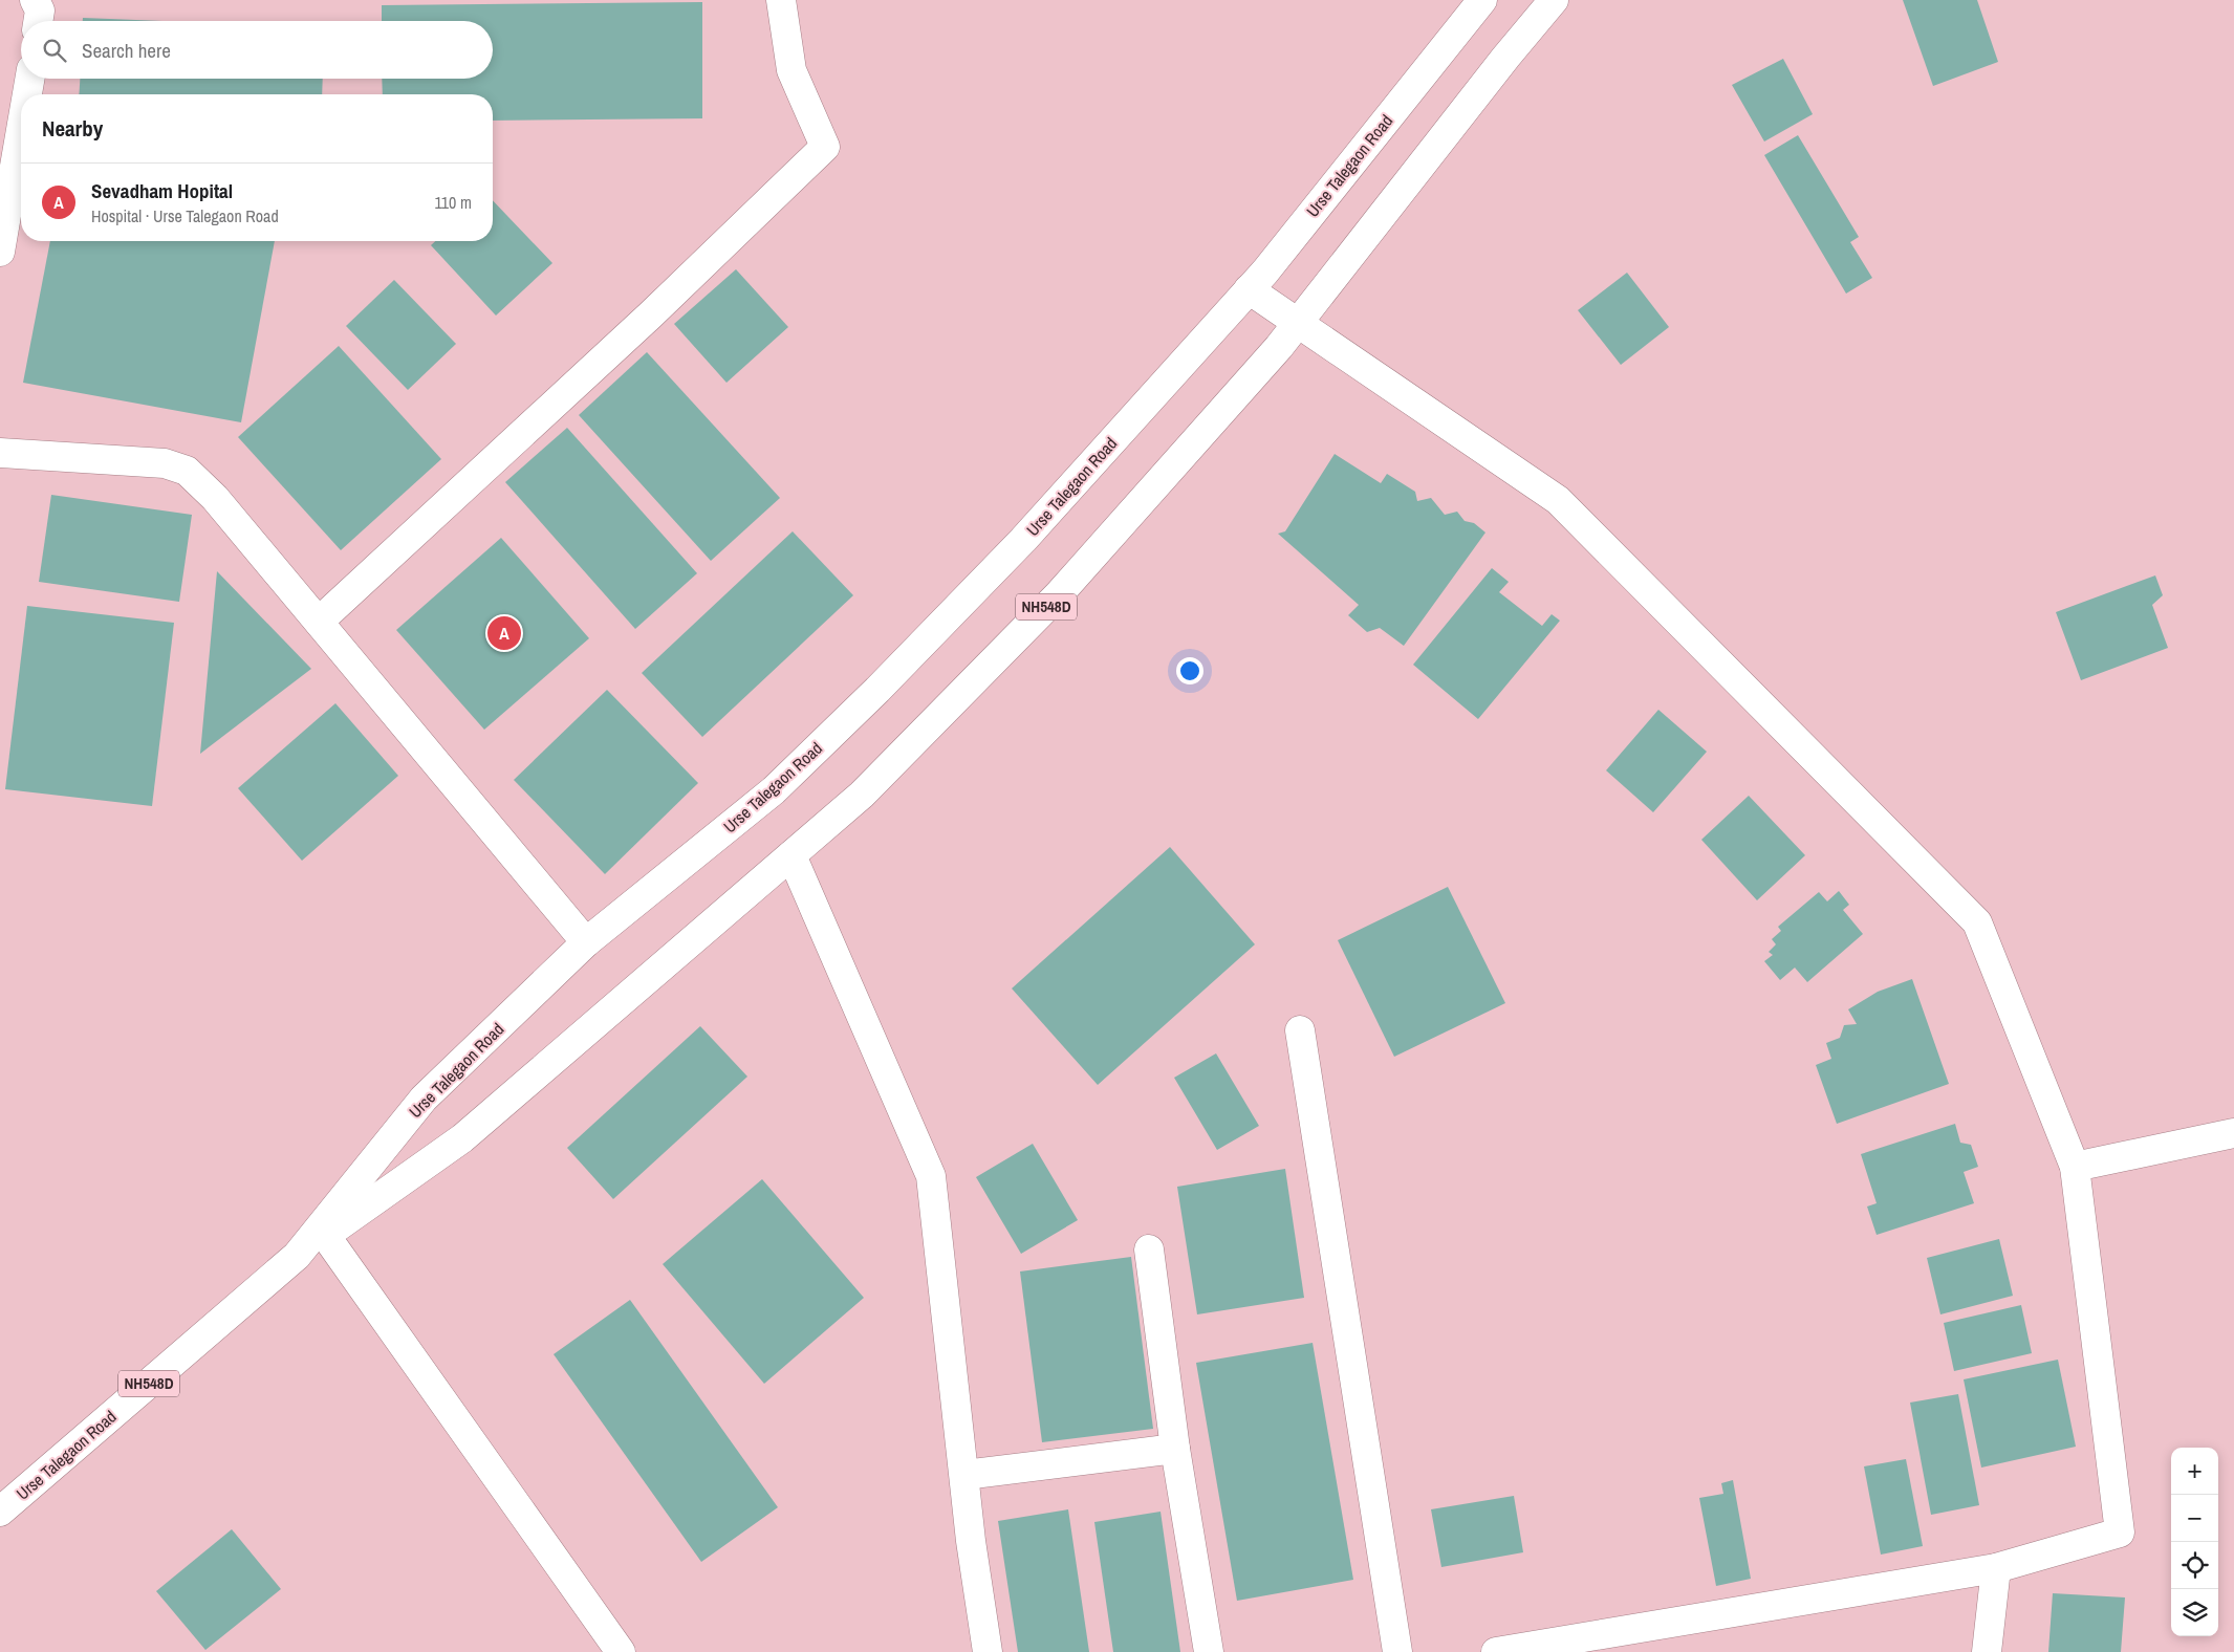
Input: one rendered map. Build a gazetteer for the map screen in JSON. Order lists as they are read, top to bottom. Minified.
{"streets":{"main road":["Urse Talegaon Road","NH548D"]},"crossings":[["Urse Talegaon Road","NH548D"]],"page":{"search":"Search here","heading":"Nearby","list":[{"mark":"A","name":"Sevadham Hopital","note":"Hospital · Urse Talegaon Road","value":"110 m"}],"pins":"A","map_buttons":["+","−"]}}
